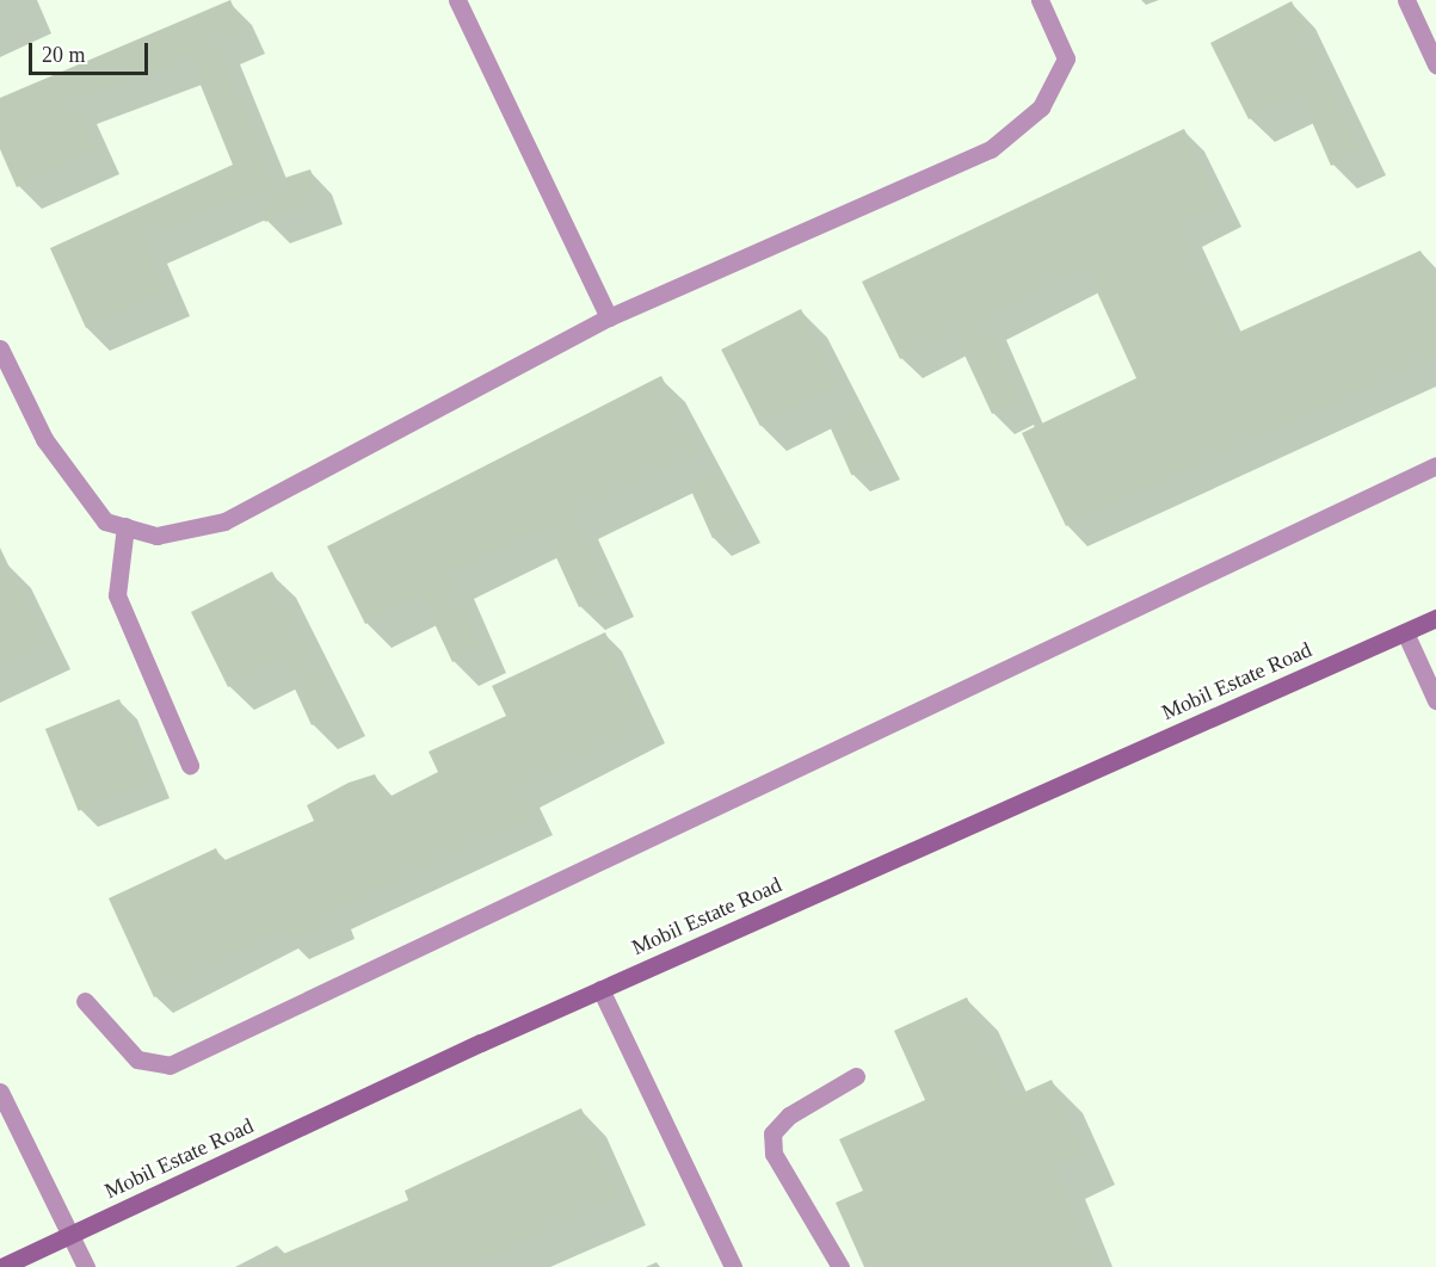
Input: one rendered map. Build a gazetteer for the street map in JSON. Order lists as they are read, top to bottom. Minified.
{"streets":{"main road":["Mobil Estate Road"]},"scale_bar":"20 m"}
